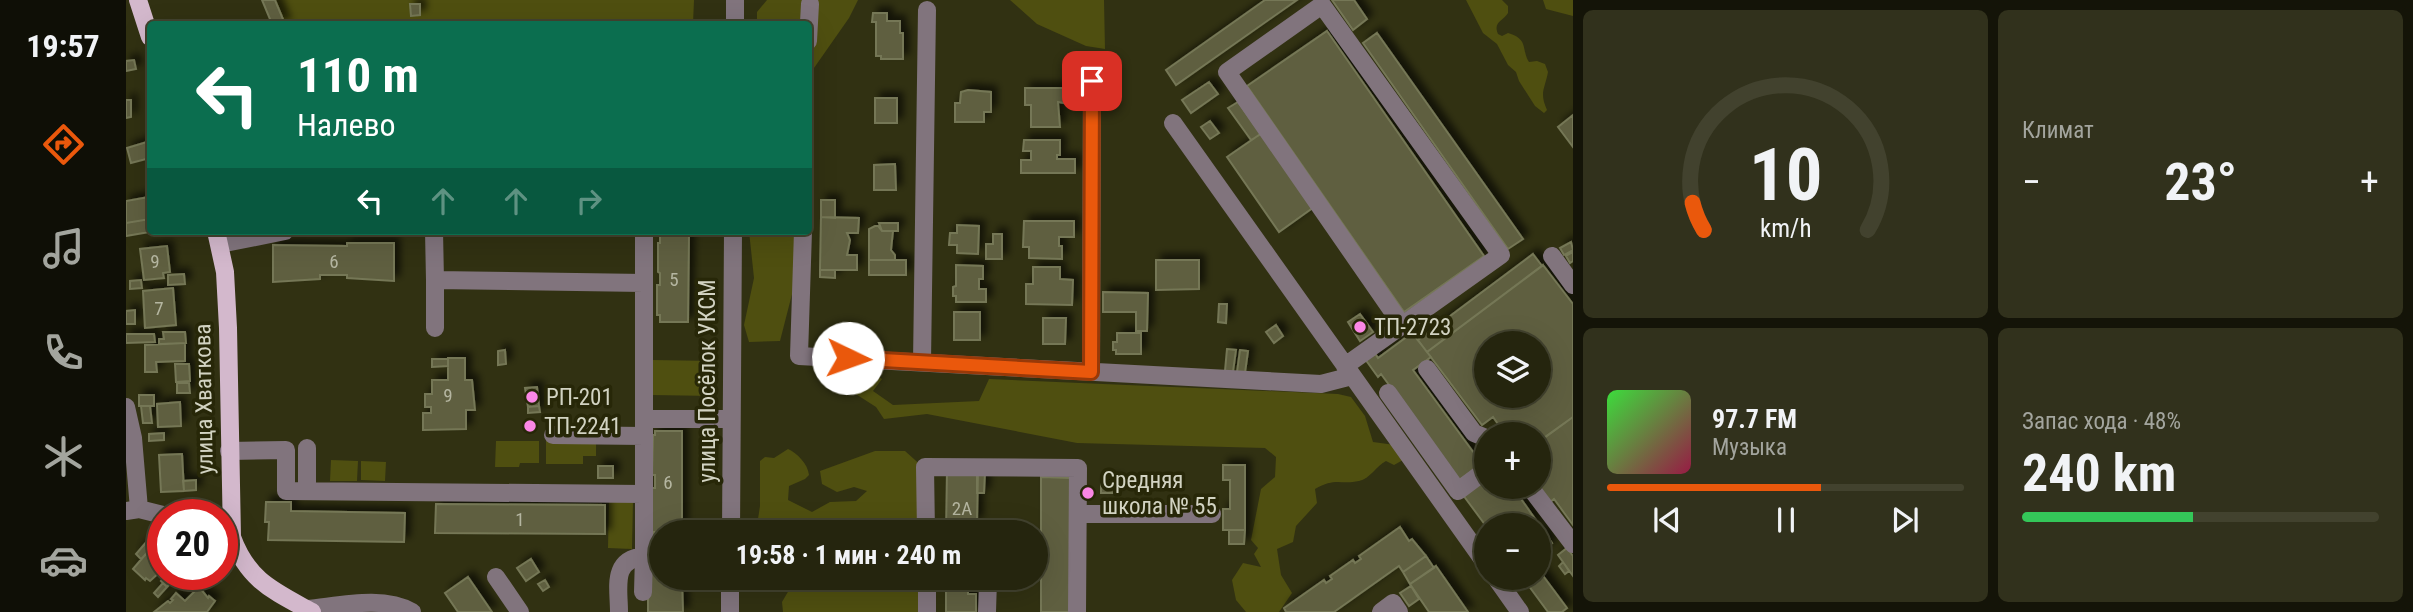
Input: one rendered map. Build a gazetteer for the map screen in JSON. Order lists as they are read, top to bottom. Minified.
{"streets":{"main road":["улица Хваткова"],"street":["улица Посёлок УКСМ"]},"places":["ТП-2723","РП-201","ТП-2241","Средняя школа № 55"],"house_numbers":["9","6","5","7","9","6","2А","1"],"page":{"tabs":"19:57","tile":["Климат",["Запас хода · 48%","240 km"]],"turn":["110 m","Налево"],"heat":["−","23°","+"],"map_buttons":["+","−"],"song":["97.7 FM","Музыка"],"limit":"20","trip":"19:58 · 1 мин · 240 m","gauge":["10","km/h"]}}
